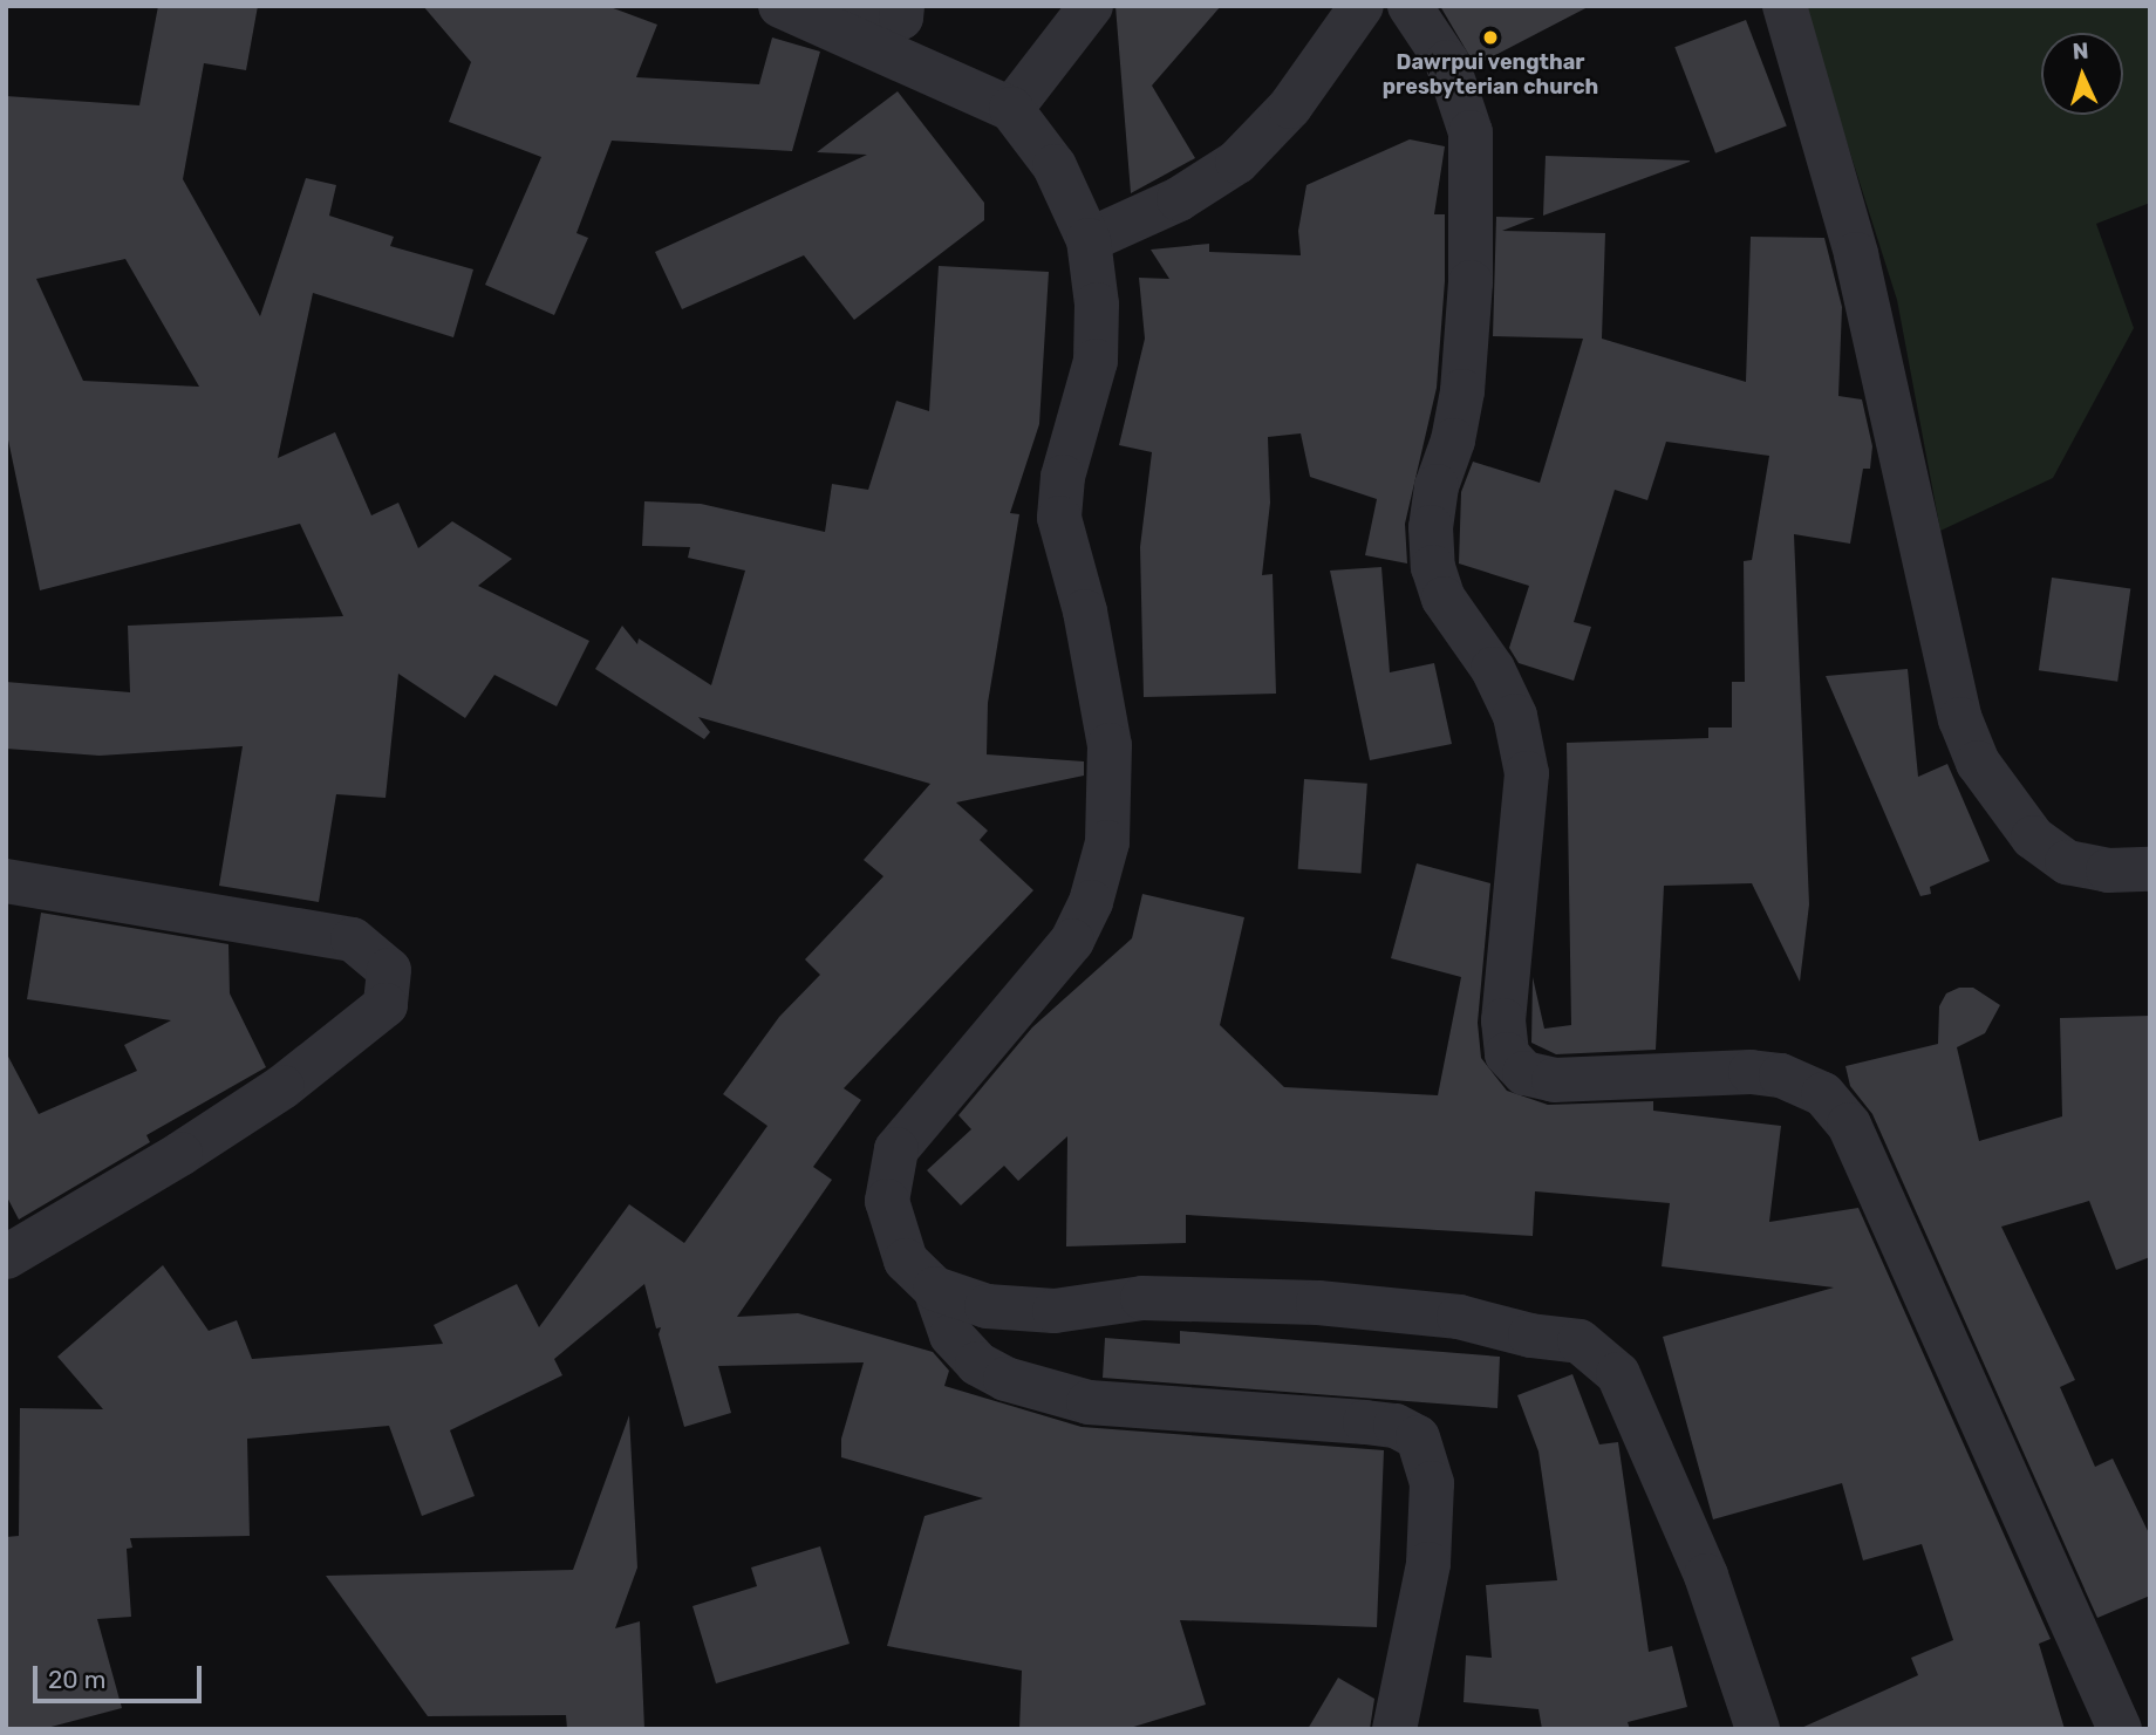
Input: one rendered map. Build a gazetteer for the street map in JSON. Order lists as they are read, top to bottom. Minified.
{"places":["Dawrpui vengthar presbyterian church"],"scale_bar":"20 m","north":"top"}
